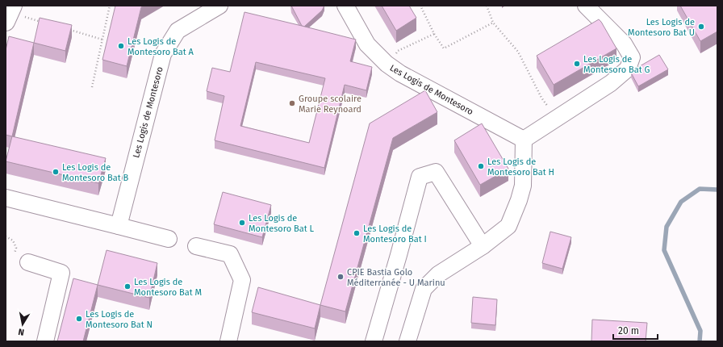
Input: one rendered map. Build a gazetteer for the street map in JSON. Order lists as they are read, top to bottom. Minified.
{"streets":{"lane":["Les Logis de Montesoro"]},"places":["Les Logis de Montesoro Bat U","Les Logis de Montesoro Bat A","Les Logis de Montesoro Bat G","Groupe scolaire Marie Reynoard","Les Logis de Montesoro Bat H","Les Logis de Montesoro Bat B","Les Logis de Montesoro Bat L","Les Logis de Montesoro Bat I","CPIE Bastia Golo Méditerranée - U Marinu","Les Logis de Montesoro Bat M","Les Logis de Montesoro Bat N"],"scale_bar":"20 m","north":"bottom"}
